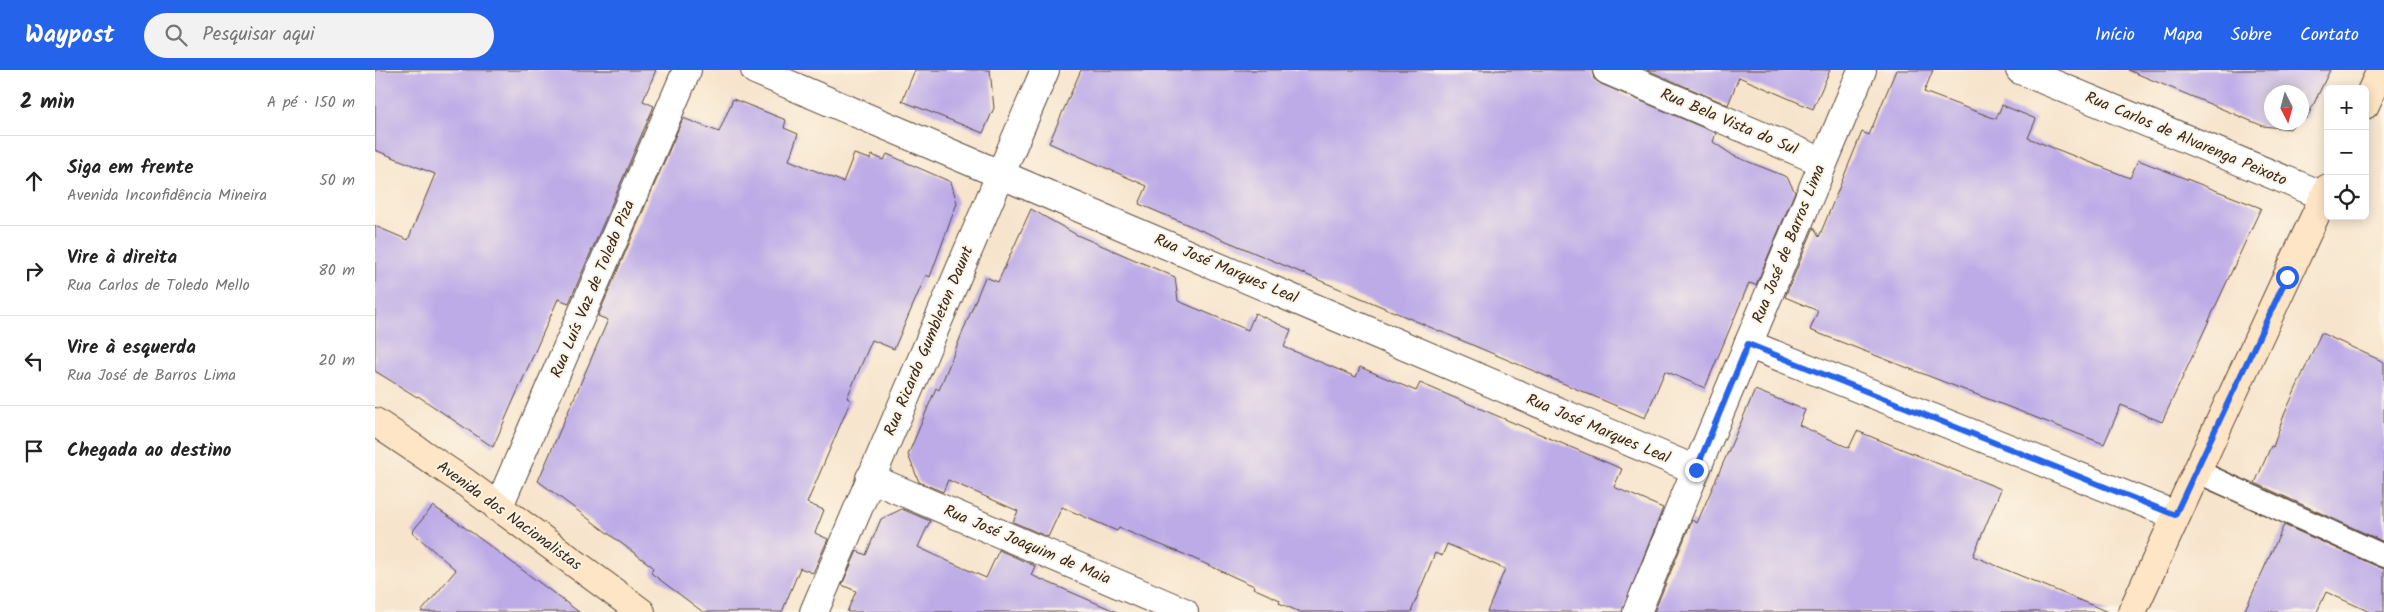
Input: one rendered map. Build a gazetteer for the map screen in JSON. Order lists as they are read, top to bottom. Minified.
{"streets":{"street":["Rua Bela Vista do Sul","Rua Carlos de Alvarenga Peixoto","Rua José de Barros Lima","Rua José Marques Leal","Rua Luís Vaz de Toledo Piza","Rua Ricardo Gumbleton Daunt","Avenida dos Nacionalistas","Rua José Joaquim de Maia"]},"crossings":[["Rua Bela Vista do Sul","Rua José de Barros Lima"],["Rua José de Barros Lima","Rua José Marques Leal"],["Rua José Marques Leal","Rua Ricardo Gumbleton Daunt"],["Rua Luís Vaz de Toledo Piza","Avenida dos Nacionalistas"],["Rua Ricardo Gumbleton Daunt","Rua José Joaquim de Maia"]],"north":"bottom","page":{"header":"Waypost","search":"Pesquisar aqui","nav":["Início","Mapa","Sobre","Contato"],"heading":["2 min","A pé · 150 m"],"map_buttons":["+","−"],"list":[["Siga em frente","Avenida Inconfidência Mineira","50 m"],["Vire à direita","Rua Carlos de Toledo Mello","80 m"],["Vire à esquerda","Rua José de Barros Lima","20 m"],"Chegada ao destino"]}}
